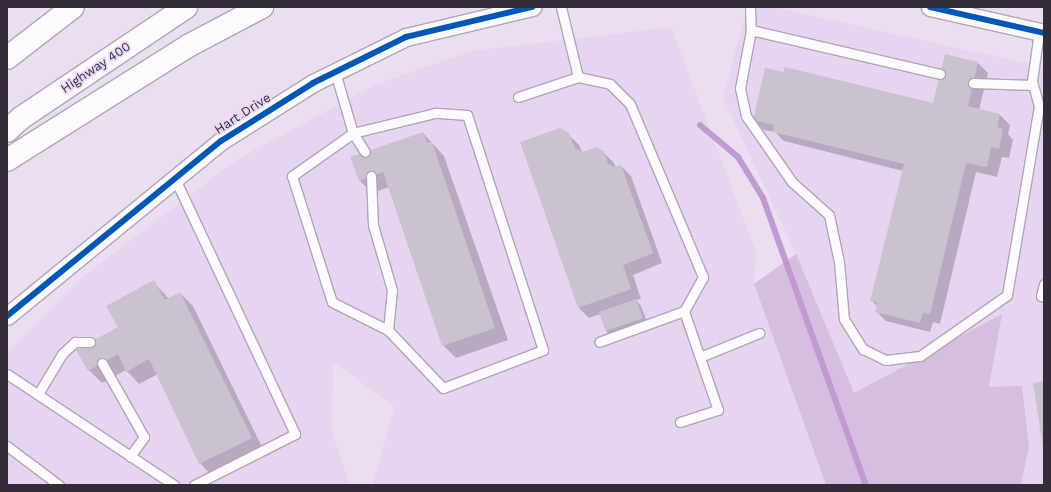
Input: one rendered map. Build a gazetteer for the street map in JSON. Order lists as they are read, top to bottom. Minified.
{"streets":{"highway":["Highway 400"],"street":["Hart Drive"]}}
